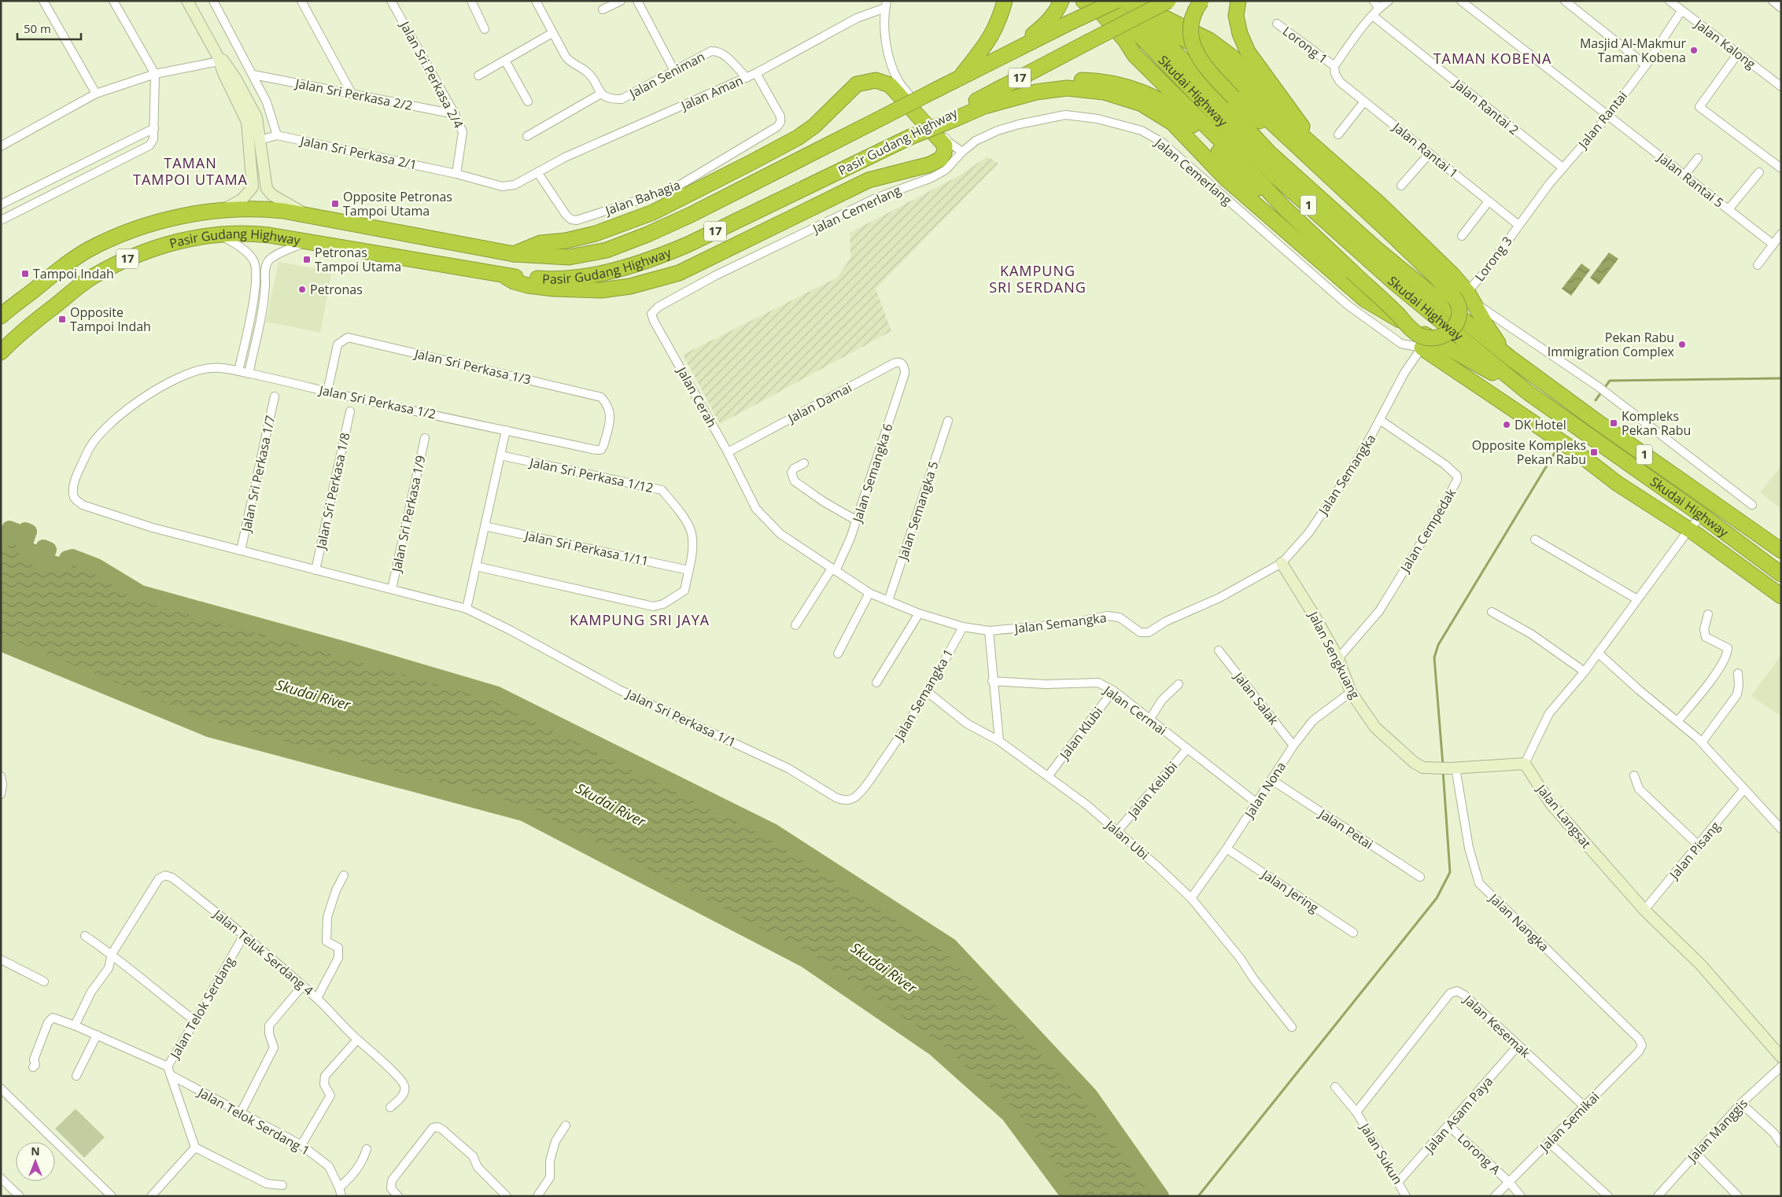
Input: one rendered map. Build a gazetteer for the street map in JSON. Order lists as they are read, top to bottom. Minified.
{"streets":{"highway":["17","Skudai Highway","Pasir Gudang Highway","1"],"street":["Jalan Kalong","Lorong 1","Jalan Sri Perkasa 2/4","Jalan Seniman","Jalan Aman","Jalan Sri Perkasa 2/2","Jalan Rantai 2","Jalan Rantai","Jalan Rantai 1","Jalan Sri Perkasa 2/1","Jalan Cemerlang","Jalan Rantai 5","Jalan Bahagia","Lorong 3","Jalan Sri Perkasa 1/3","Jalan Cerah","Jalan Sri Perkasa 1/2","Jalan Damai","Jalan Semangka 6","Jalan Sri Perkasa 1/7","Jalan Semangka","Jalan Sri Perkasa 1/12","Jalan Sri Perkasa 1/8","Jalan Semangka 5","Jalan Sri Perkasa 1/9","Jalan Cempedak","Jalan Sri Perkasa 1/11","Jalan Sengkuang","Jalan Semangka 1","Jalan Salak","Jalan Cermai","Jalan Sri Perkasa 1/1","Jalan Klubi","Jalan Kelubi","Jalan Nona","Jalan Langsat","Jalan Petai","Jalan Ubi","Jalan Pisang","Jalan Jering","Jalan Nangka","Jalan Teluk Serdang 4","Jalan Telok Serdang","Jalan Kesemak","Jalan Asam Paya","Jalan Telok Serdang 1","Jalan Semikai","Jalan Manggis","Jalan Sukun","Lorong A"]},"crossings":[["Jalan Kalong","Jalan Rantai"],["Lorong 1","Jalan Rantai 1"],["Jalan Sri Perkasa 2/4","Jalan Sri Perkasa 2/2"],["Jalan Sri Perkasa 2/4","Jalan Sri Perkasa 2/1"],["Jalan Seniman","Jalan Aman"],["Skudai Highway","Pasir Gudang Highway"],["Jalan Aman","Jalan Sri Perkasa 2/1"],["Jalan Aman","Jalan Bahagia"],["Jalan Rantai 2","Jalan Rantai"],["Jalan Rantai","Jalan Rantai 1"],["Jalan Rantai","Jalan Rantai 5"],["Jalan Rantai","Lorong 3"],["Jalan Rantai 1","Lorong 3"],["Jalan Cemerlang","Jalan Cerah"],["Jalan Cemerlang","Jalan Semangka"],["Jalan Sri Perkasa 1/3","Jalan Sri Perkasa 1/2"],["Jalan Cerah","Jalan Damai"],["Jalan Cerah","Jalan Semangka"],["Jalan Sri Perkasa 1/2","Jalan Sri Perkasa 1/7"],["Jalan Sri Perkasa 1/2","Jalan Sri Perkasa 1/8"],["Jalan Sri Perkasa 1/2","Jalan Sri Perkasa 1/9"],["Jalan Sri Perkasa 1/2","Jalan Sri Perkasa 1/1"],["Jalan Damai","Jalan Semangka 6"],["Jalan Semangka 6","Jalan Semangka"],["Jalan Semangka","Jalan Semangka 5"],["Jalan Semangka","Jalan Cempedak"],["Jalan Semangka","Jalan Sengkuang"],["Jalan Semangka","Jalan Semangka 1"],["Jalan Sri Perkasa 1/12","Jalan Sri Perkasa 1/11"],["Jalan Cempedak","Jalan Sengkuang"],["Jalan Sengkuang","Jalan Nona"],["Jalan Sengkuang","Jalan Langsat"],["Jalan Sengkuang","Jalan Nangka"],["Jalan Semangka 1","Jalan Sri Perkasa 1/1"],["Jalan Semangka 1","Jalan Ubi"],["Jalan Salak","Jalan Nona"],["Jalan Cermai","Jalan Klubi"],["Jalan Cermai","Jalan Kelubi"],["Jalan Cermai","Jalan Nona"],["Jalan Klubi","Jalan Ubi"],["Jalan Kelubi","Jalan Ubi"],["Jalan Nona","Jalan Petai"],["Jalan Nona","Jalan Ubi"],["Jalan Nona","Jalan Jering"],["Jalan Langsat","Jalan Pisang"],["Jalan Nangka","Jalan Semikai"],["Jalan Teluk Serdang 4","Jalan Telok Serdang"],["Jalan Telok Serdang","Jalan Telok Serdang 1"],["Jalan Kesemak","Jalan Asam Paya"],["Jalan Kesemak","Jalan Semikai"],["Jalan Kesemak","Jalan Sukun"],["Jalan Asam Paya","Jalan Sukun"],["Jalan Asam Paya","Lorong A"],["Jalan Semikai","Lorong A"]],"districts":["TAMAN KOBENA","TAMAN TAMPOI UTAMA","KAMPUNG SRI SERDANG","KAMPUNG SRI JAYA"],"water":["Skudai River"],"places":{"other":["Masjid Al-Makmur Taman Kobena","Petronas","Pekan Rabu Immigration Complex","DK Hotel"],"transit":["Opposite Petronas Tampoi Utama","Petronas Tampoi Utama","Tampoi Indah","Opposite Tampoi Indah","Kompleks Pekan Rabu","Opposite Kompleks Pekan Rabu"]},"scale_bar":"50 m","north":"top"}
